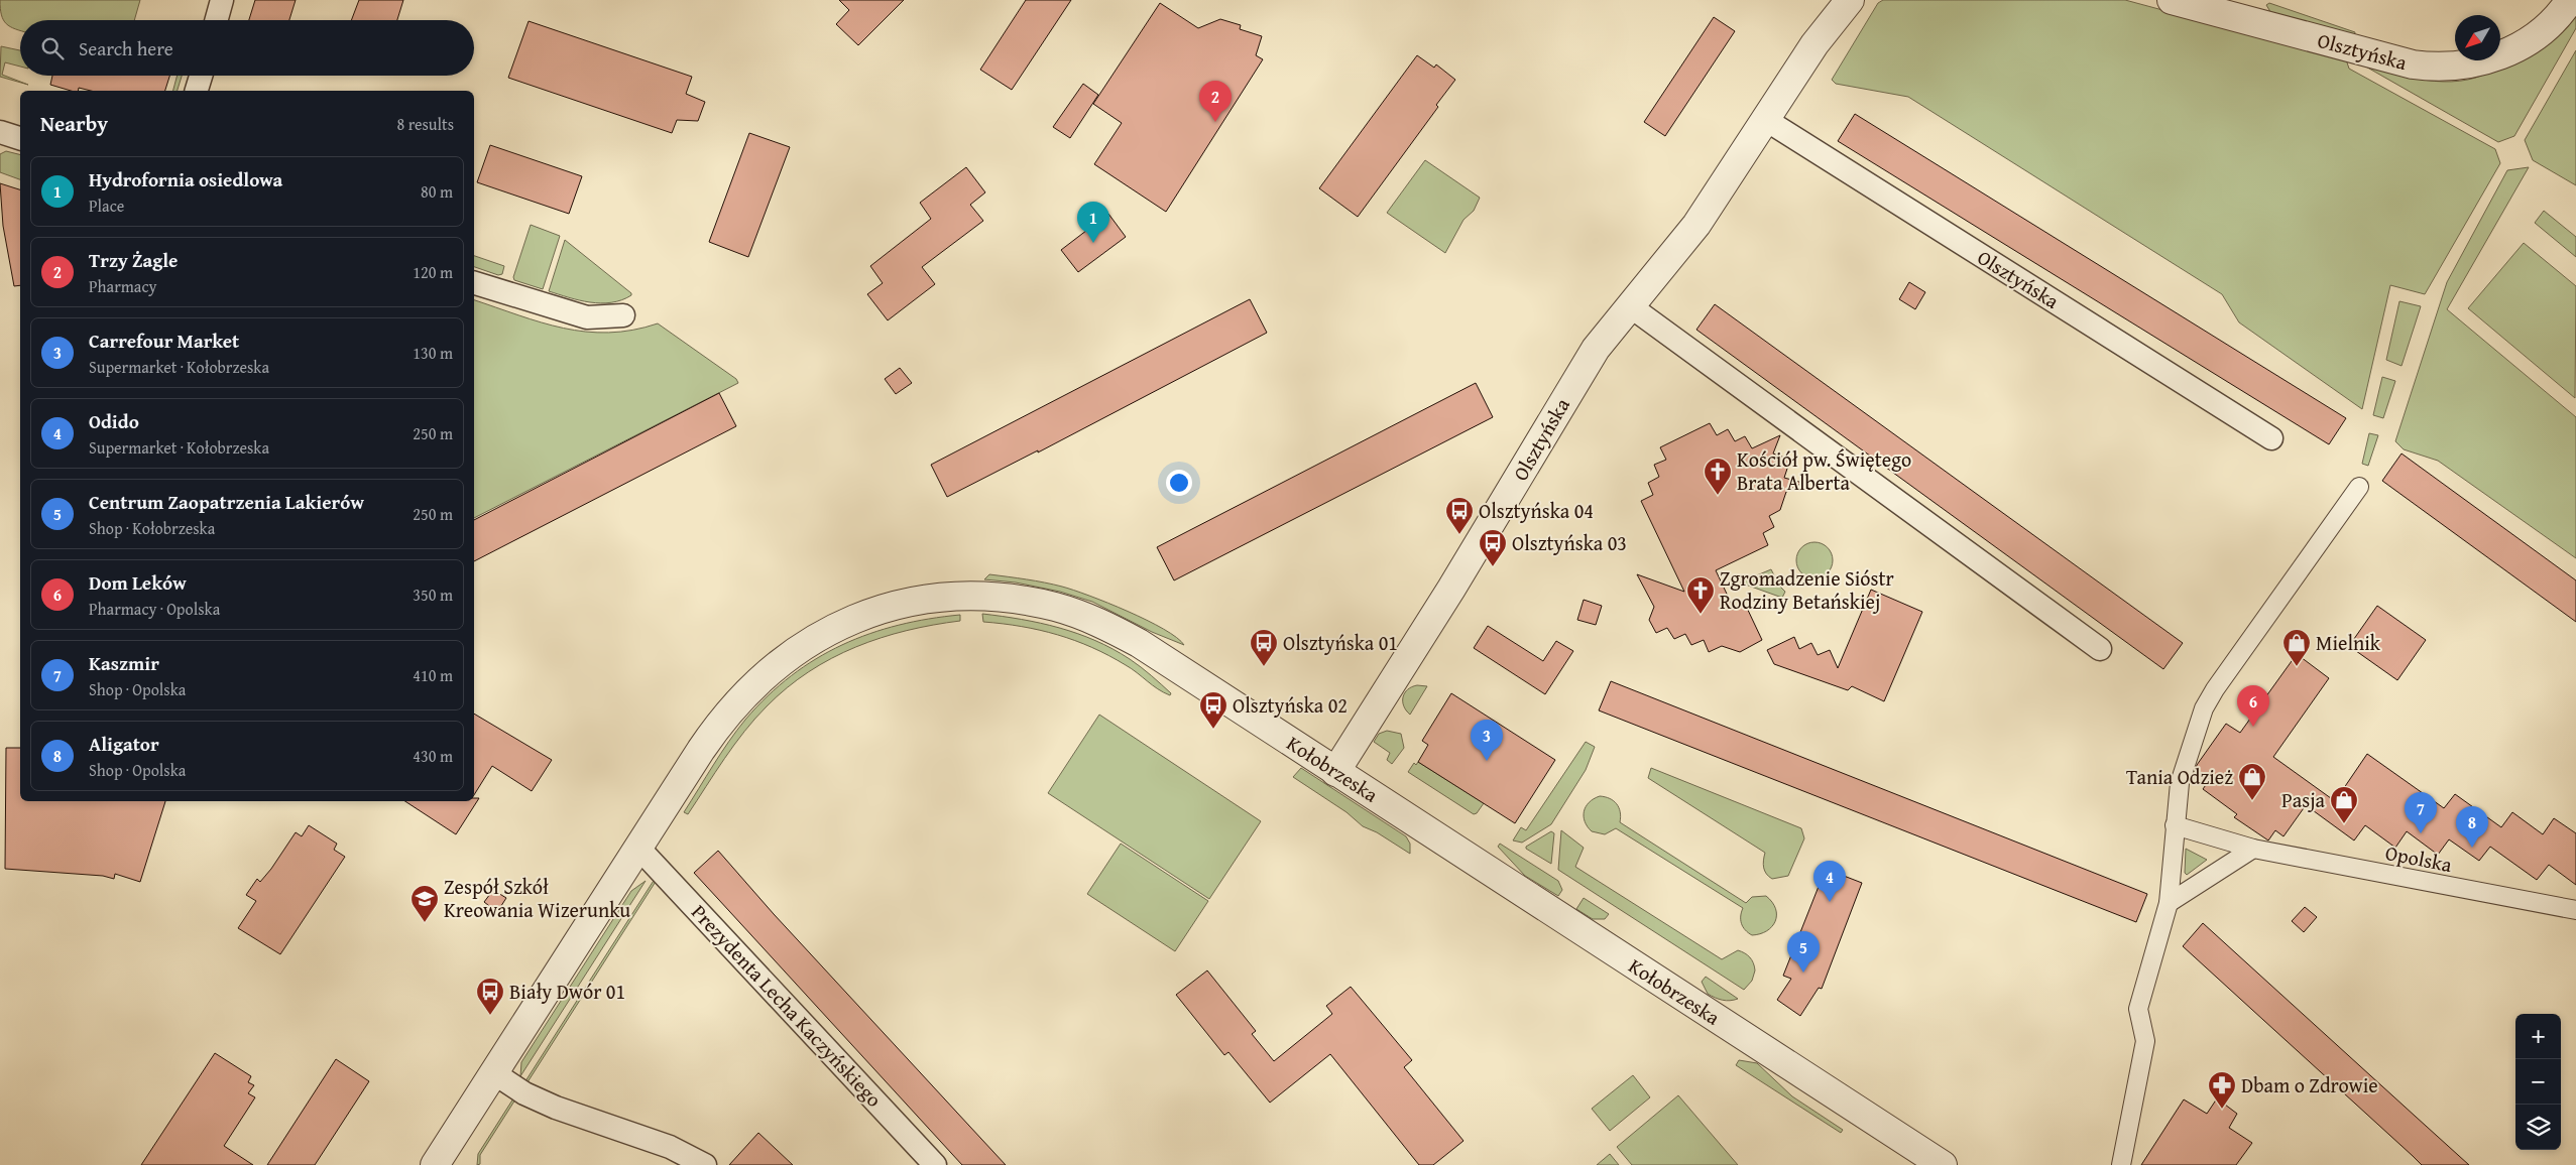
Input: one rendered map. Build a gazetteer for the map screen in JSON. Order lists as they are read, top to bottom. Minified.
{"streets":{"street":["Olsztyńska","Kołobrzeska","Opolska","Prezydenta Lecha Kaczyńskiego"]},"crossings":[["Olsztyńska","Kołobrzeska"],["Kołobrzeska","Prezydenta Lecha Kaczyńskiego"]],"places":{"church":["Kościół pw. Świętego Brata Alberta","Zgromadzenie Sióstr Rodziny Betańskiej"],"bus stop":["Olsztyńska 04","Olsztyńska 03","Olsztyńska 01","Olsztyńska 02","Biały Dwór 01"],"shop":["Mielnik","Tania Odzież","Pasja"],"school or university":["Zespół Szkół Kreowania Wizerunku"],"pharmacy":["Dbam o Zdrowie"]},"north":"bottom left","page":{"search":"Search here","pins":["2","1","6","3","7","8","4","5"],"heading":["Nearby","8 results"],"list":[{"mark":"1","name":"Hydrofornia osiedlowa","note":"Place","value":"80 m"},{"mark":"2","name":"Trzy Żagle","note":"Pharmacy","value":"120 m"},{"mark":"3","name":"Carrefour Market","note":"Supermarket · Kołobrzeska","value":"130 m"},{"mark":"4","name":"Odido","note":"Supermarket · Kołobrzeska","value":"250 m"},{"mark":"5","name":"Centrum Zaopatrzenia Lakierów","note":"Shop · Kołobrzeska","value":"250 m"},{"mark":"6","name":"Dom Leków","note":"Pharmacy · Opolska","value":"350 m"},{"mark":"7","name":"Kaszmir","note":"Shop · Opolska","value":"410 m"},{"mark":"8","name":"Aligator","note":"Shop · Opolska","value":"430 m"}],"map_buttons":["+","−"]}}
